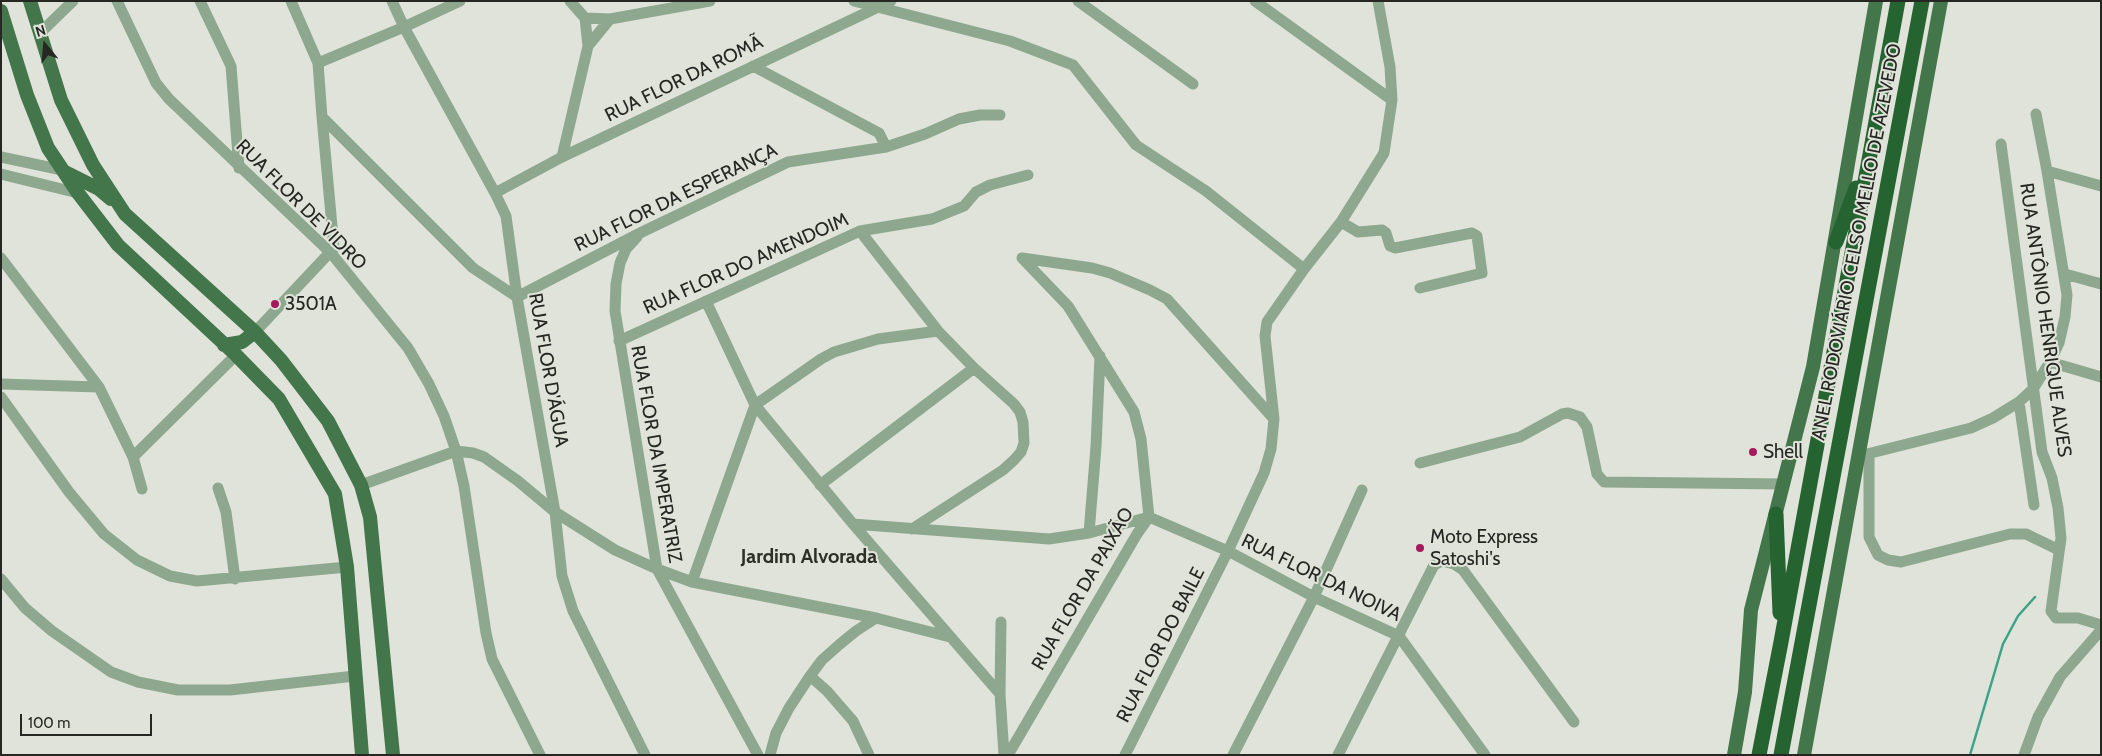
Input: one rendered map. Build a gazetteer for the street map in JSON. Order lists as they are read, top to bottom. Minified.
{"streets":{"highway":["ANEL RODOVIÁRIO CELSO MELLO DE AZEVEDO"],"street":["RUA FLOR DA ROMÃ","RUA FLOR DA ESPERANÇA","RUA FLOR DE VIDRO","RUA FLOR DO AMENDOIM","RUA ANTÔNIO HENRIQUE ALVES","RUA FLOR D'ÁGUA","RUA FLOR DA IMPERATRIZ","RUA FLOR DA NOIVA","RUA FLOR DA PAIXÃO","RUA FLOR DO BAILE"]},"crossings":[["RUA FLOR DA ROMÃ","RUA FLOR D'ÁGUA"],["RUA FLOR DA ESPERANÇA","RUA FLOR D'ÁGUA"],["RUA FLOR DA ESPERANÇA","RUA FLOR DA IMPERATRIZ"],["RUA FLOR DO AMENDOIM","RUA FLOR DA IMPERATRIZ"],["RUA FLOR DA NOIVA","RUA FLOR DA PAIXÃO"],["RUA FLOR DA NOIVA","RUA FLOR DO BAILE"],["RUA FLOR DA PAIXÃO","RUA FLOR DO BAILE"]],"districts":["Jardim Alvorada"],"places":["3501A","Shell","Moto Express Satoshi's"],"scale_bar":"100 m","north":"top"}
